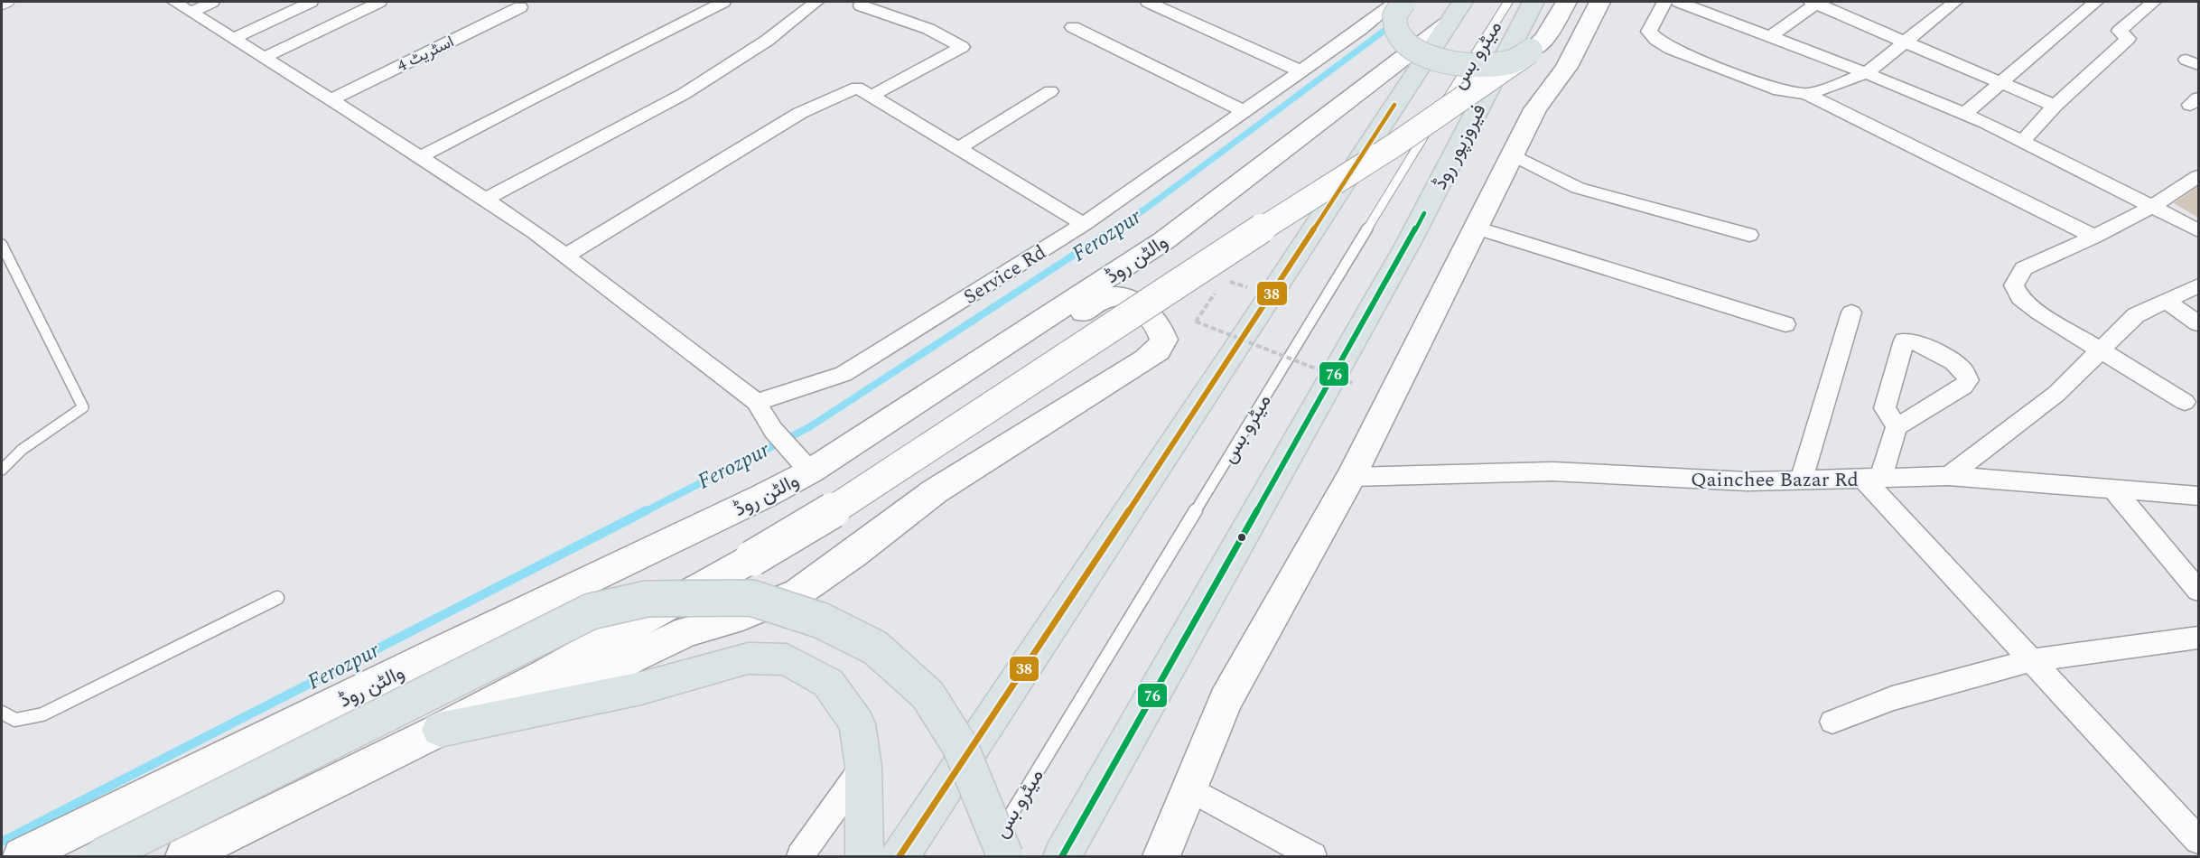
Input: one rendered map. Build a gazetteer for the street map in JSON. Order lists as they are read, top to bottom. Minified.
{"streets":{"main road":["فیروزپور روڈ","والٹن روڈ"],"street":["اسٹریٹ 4","Service Rd","Qainchee Bazar Rd"],"lane":["میٹرو بس"]},"water":["Ferozpur"],"lines":["transit line 38","transit line 76"]}
